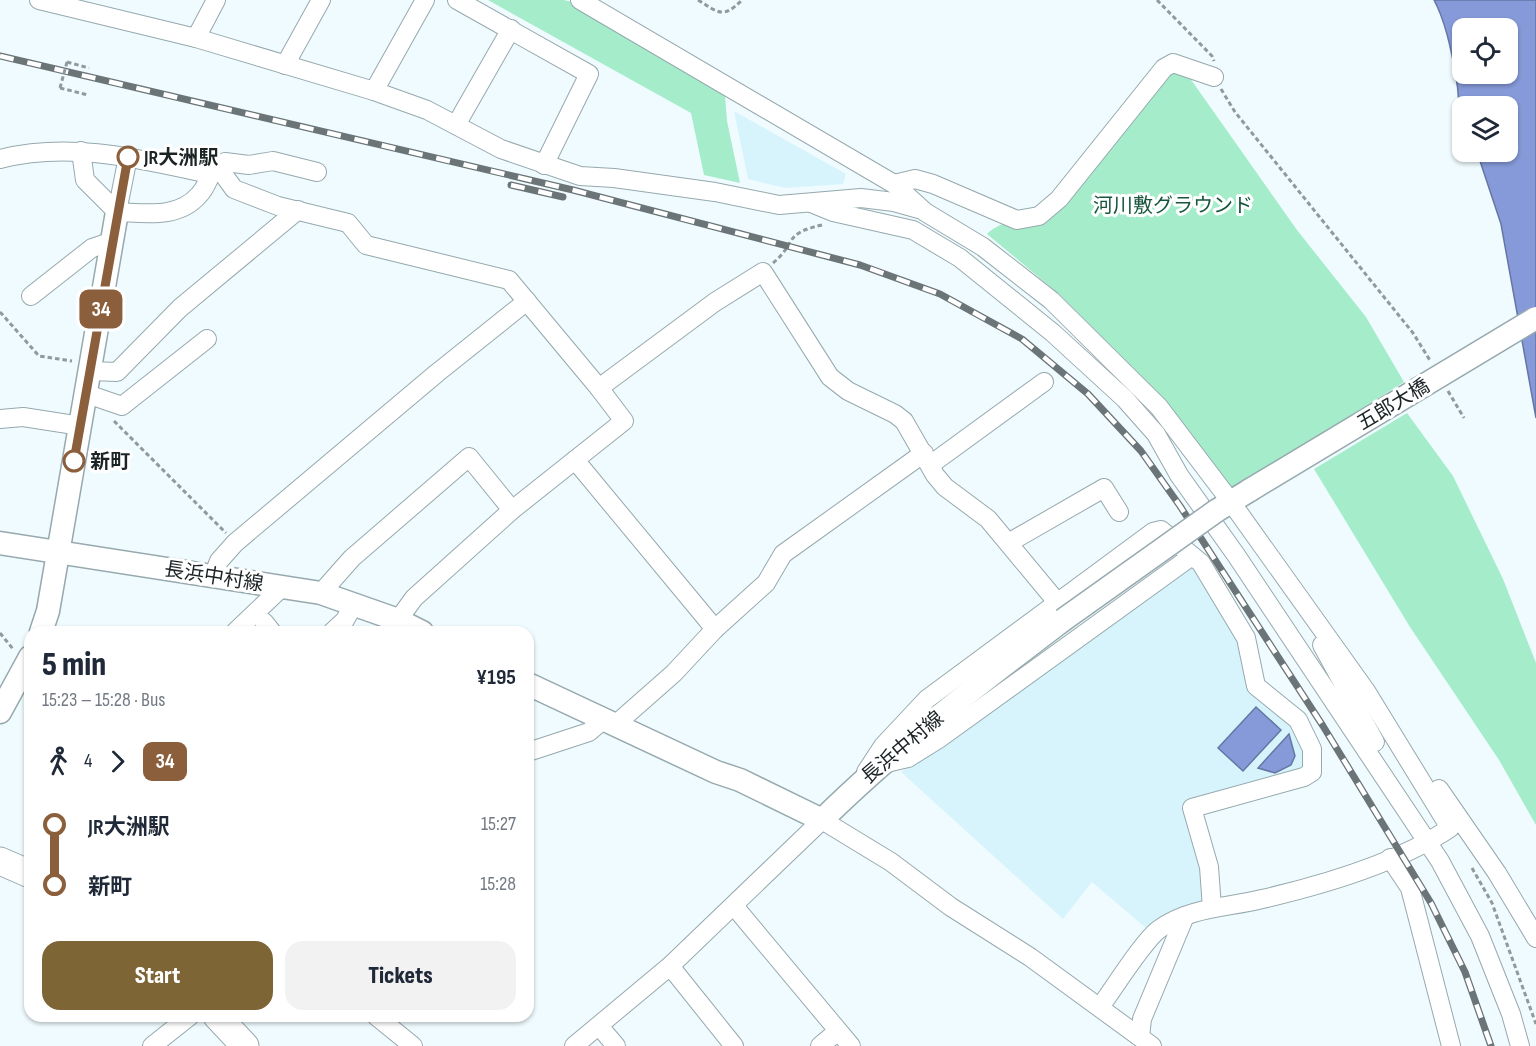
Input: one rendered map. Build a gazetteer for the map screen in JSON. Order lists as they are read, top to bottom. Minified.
{"streets":{"main road":["五郎大橋","長浜中村線"]},"crossings":[["五郎大橋","長浜中村線"]],"parks":["河川敷グラウンド"],"places":["JR大洲駅","新町"],"lines":["bus line 34"],"page":{"on_map":"34","heading":["5 min","15:23 – 15:28 · Bus","¥195"],"legs":["4","34"],"list":[{"name":"JR大洲駅","value":"15:27"},{"name":"新町","value":"15:28"}],"buttons":["Start","Tickets"]}}
